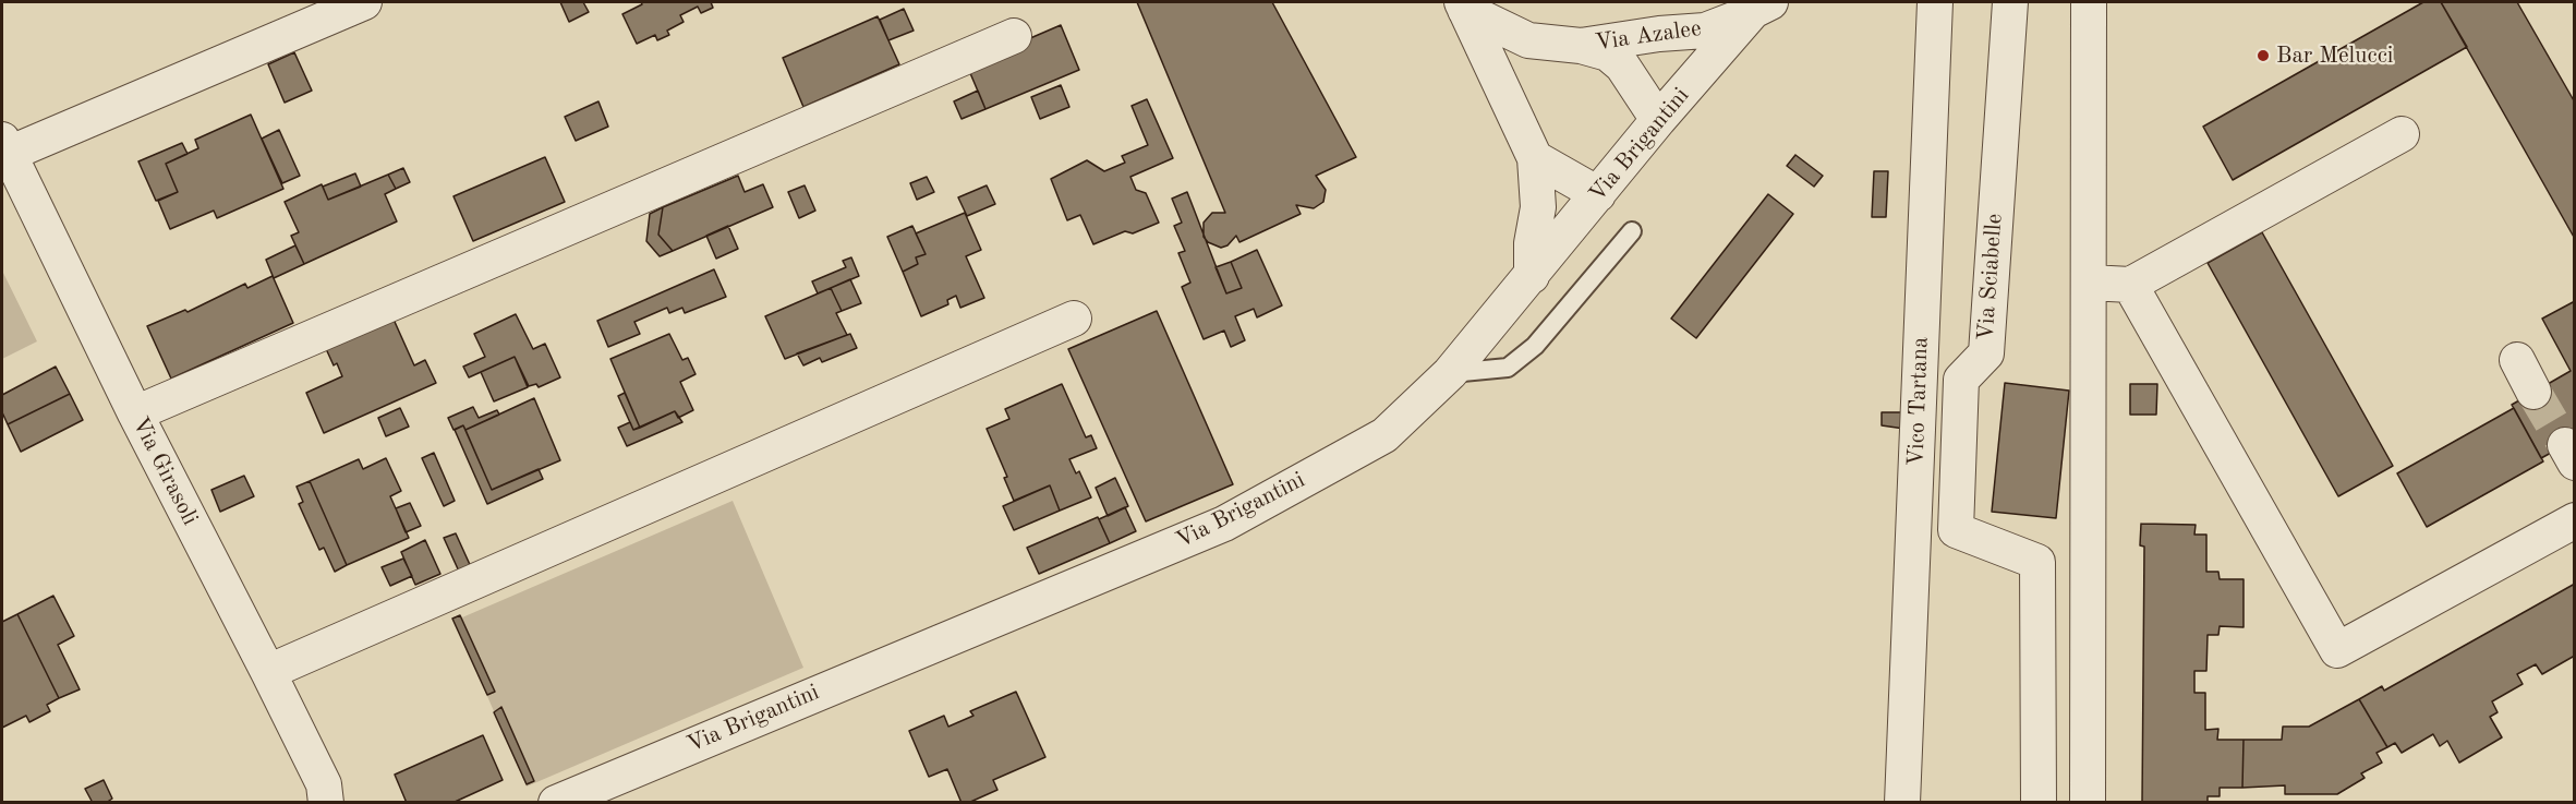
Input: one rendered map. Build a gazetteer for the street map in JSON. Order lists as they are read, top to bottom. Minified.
{"streets":{"street":["Via Azalee","Via Brigantini","Via Sciabelle","Vico Tartana","Via Girasoli"]},"crossings":[["Via Azalee","Via Brigantini"]],"places":["Bar Melucci"]}
